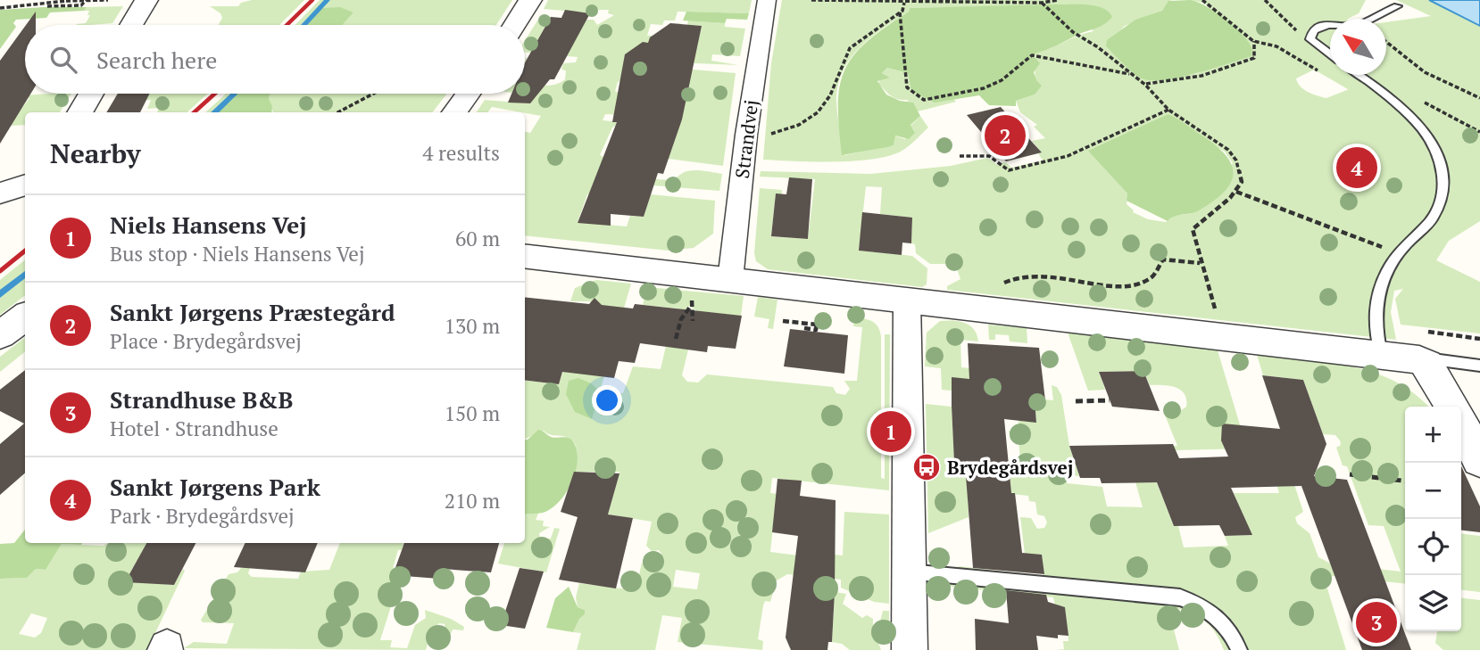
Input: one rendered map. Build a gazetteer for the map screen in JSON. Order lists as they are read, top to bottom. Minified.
{"streets":{"street":["Strandvej"]},"places":{"bus stop":["Brydegårdsvej"]},"north":"top left","page":{"search":"Search here","pins":["2","4","1","3"],"heading":["Nearby","4 results"],"list":[{"mark":"1","name":"Niels Hansens Vej","note":"Bus stop · Niels Hansens Vej","value":"60 m"},{"mark":"2","name":"Sankt Jørgens Præstegård","note":"Place · Brydegårdsvej","value":"130 m"},{"mark":"3","name":"Strandhuse B&B","note":"Hotel · Strandhuse","value":"150 m"},{"mark":"4","name":"Sankt Jørgens Park","note":"Park · Brydegårdsvej","value":"210 m"}],"map_buttons":["+","−"]}}
